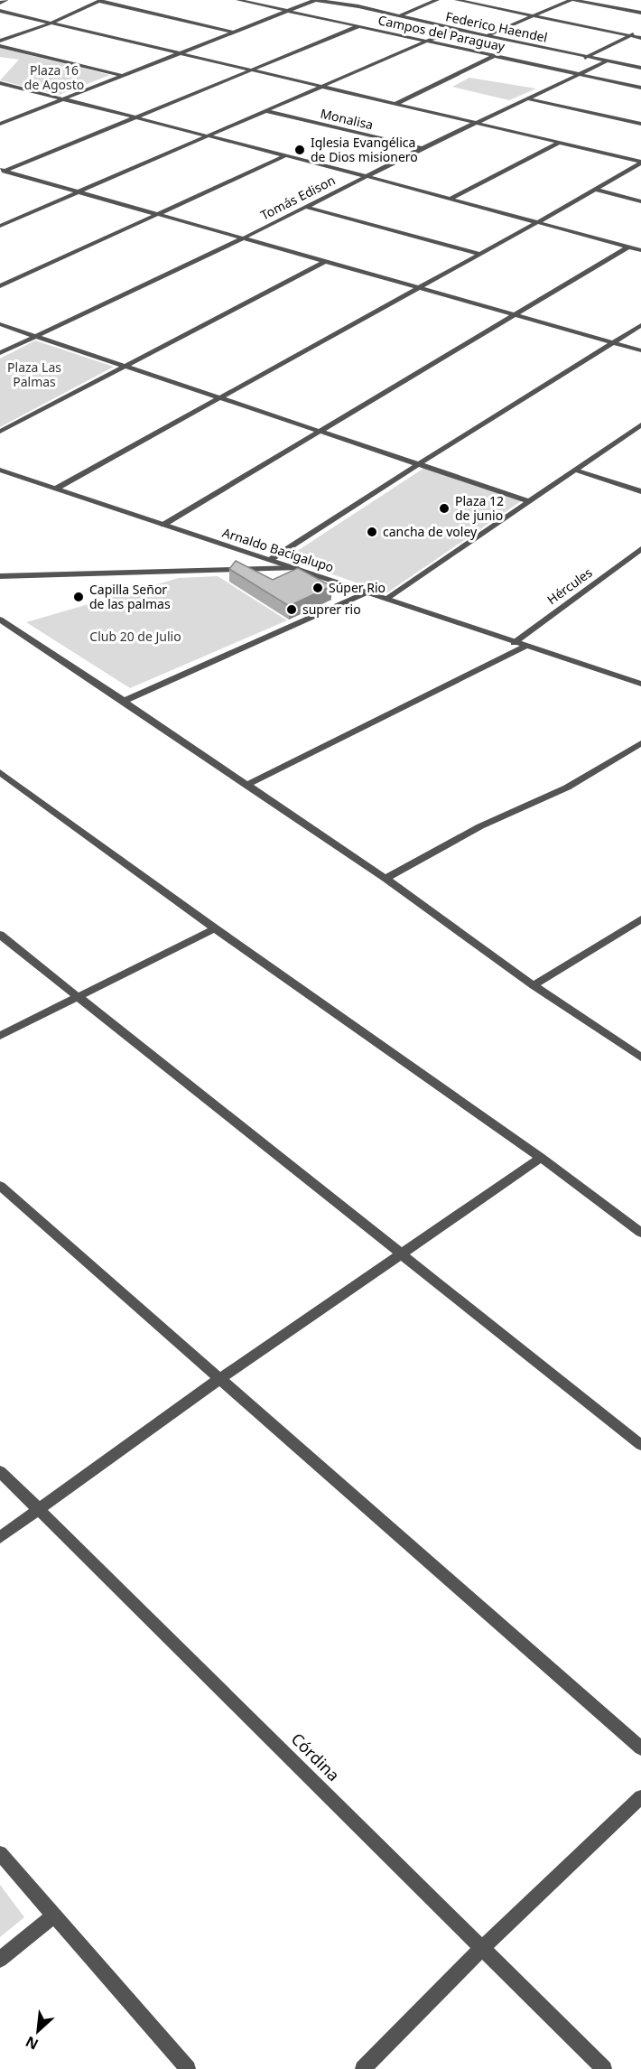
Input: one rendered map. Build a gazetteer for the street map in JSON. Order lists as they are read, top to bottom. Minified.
{"streets":{"street":["Federico Haendel","Campos del Paraguay","Monalisa","Tomás Edison","Arnaldo Bacigalupo","Hércules","Córdina"]},"crossings":[["Federico Haendel","Tomás Edison"],["Campos del Paraguay","Tomás Edison"],["Monalisa","Tomás Edison"],["Arnaldo Bacigalupo","Hércules"]],"parks":["Plaza 16 de Agosto","Plaza Las Palmas","Club 20 de Julio"],"places":["Iglesia Evangélica de Dios misionero","Plaza 12 de junio","cancha de voley","Súper Rio","Capilla Señor de las palmas","suprer rio"],"north":"bottom left"}
